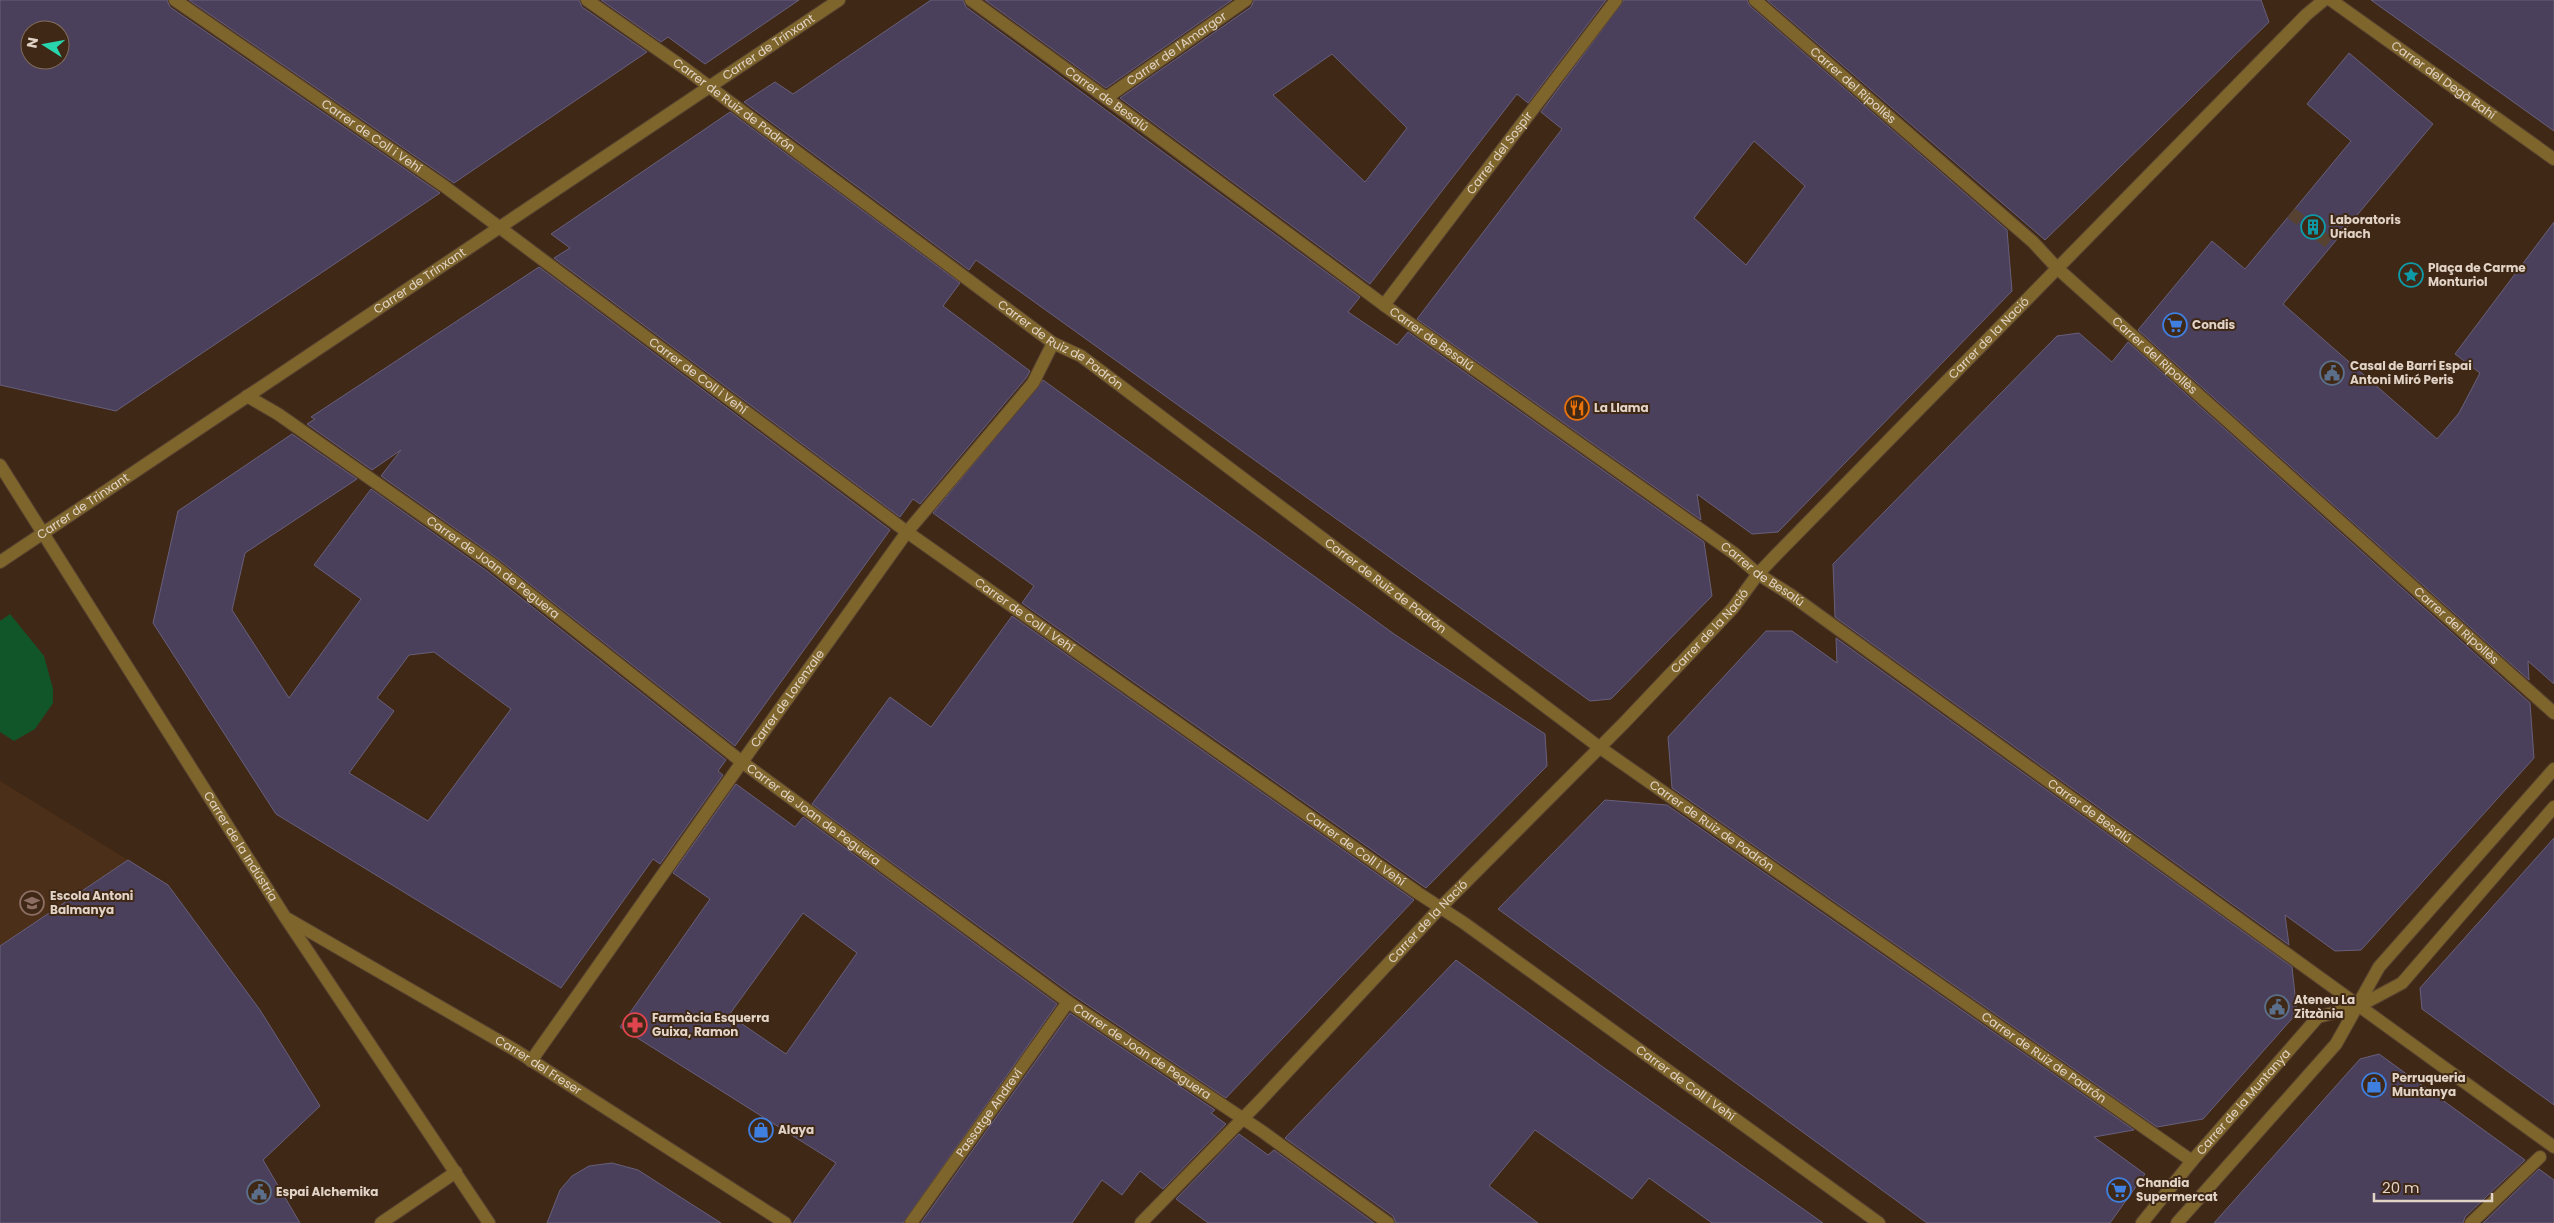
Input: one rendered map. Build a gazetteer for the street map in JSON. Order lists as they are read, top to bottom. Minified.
{"streets":{"street":["Carrer de Trinxant","Carrer de l'Amargor","Carrer del Degà Bahí","Carrer del Ripollès","Carrer de Besalú","Carrer de Ruiz de Padrón","Carrer de Coll i Vehí","Carrer del Sospir","Carrer de la Nació","Carrer de Joan de Peguera","Carrer de Lorenzale","Carrer de la Indústria","Carrer del Freser","Carrer de la Muntanya","Passatge Andreví"]},"crossings":[["Carrer de Trinxant","Carrer de Ruiz de Padrón"],["Carrer de Trinxant","Carrer de Coll i Vehí"],["Carrer de Trinxant","Carrer de Joan de Peguera"],["Carrer de Trinxant","Carrer de la Indústria"],["Carrer de l'Amargor","Carrer de Besalú"],["Carrer del Ripollès","Carrer de la Nació"],["Carrer de Besalú","Carrer del Sospir"],["Carrer de Besalú","Carrer de la Nació"],["Carrer de Besalú","Carrer de la Muntanya"],["Carrer de Ruiz de Padrón","Carrer de la Nació"],["Carrer de Ruiz de Padrón","Carrer de Lorenzale"],["Carrer de Ruiz de Padrón","Carrer de la Muntanya"],["Carrer de Coll i Vehí","Carrer de la Nació"],["Carrer de Coll i Vehí","Carrer de Lorenzale"],["Carrer de la Nació","Carrer de Joan de Peguera"],["Carrer de Joan de Peguera","Carrer de Lorenzale"],["Carrer de Joan de Peguera","Passatge Andreví"],["Carrer de Lorenzale","Carrer del Freser"],["Carrer de la Indústria","Carrer del Freser"]],"places":{"building":["Laboratoris Uriach"],"place":["Plaça de Carme Monturiol"],"supermarket":["Condis","Chandia Supermercat"],"public building":["Casal de Barri Espai Antoni Miró Peris","Ateneu La Zitzània","Espai Alchemika"],"restaurant":["La Llama"],"school or university":["Escola Antoni Balmanya"],"pharmacy":["Farmàcia Esquerra Guixa, Ramon"],"shop":["Perruqueria Muntanya","Alaya"]},"scale_bar":"20 m","north":"left"}
